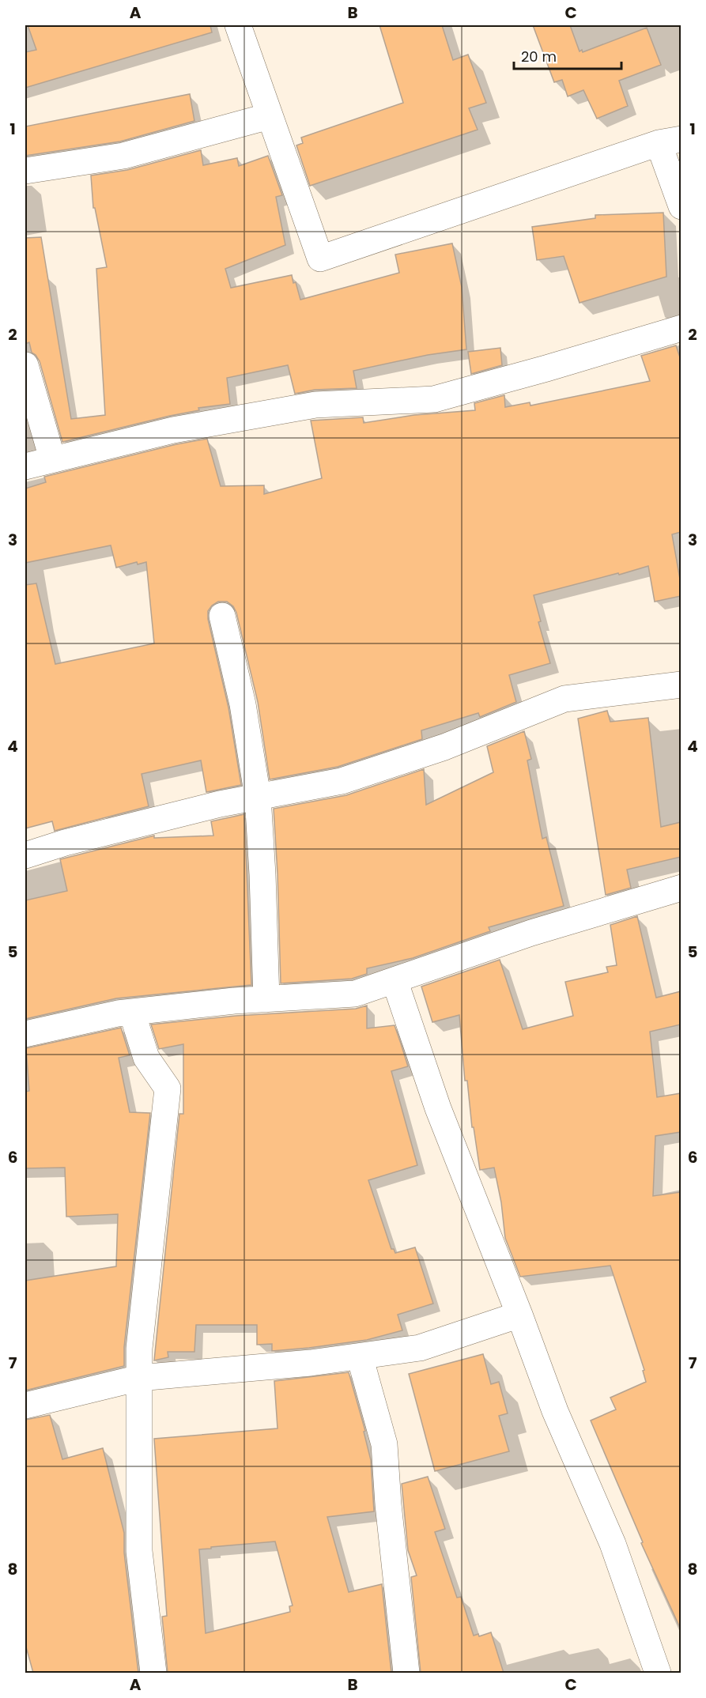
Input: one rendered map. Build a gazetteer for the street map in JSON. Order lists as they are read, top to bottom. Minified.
{"scale_bar":"20 m","grid":{"columns":["A","B","C"],"rows":["1","2","3","4","5","6","7","8"]}}
